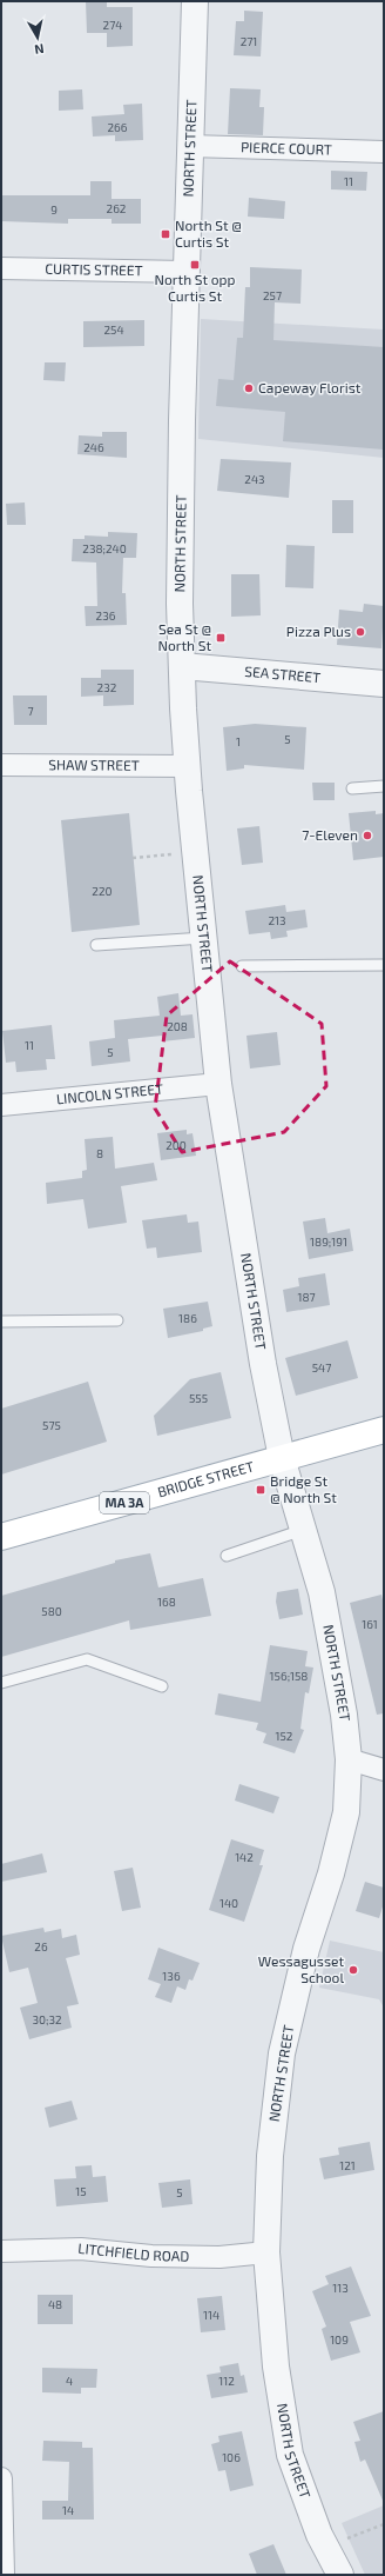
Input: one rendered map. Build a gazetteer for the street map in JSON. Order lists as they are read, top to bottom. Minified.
{"streets":{"main road":["BRIDGE STREET","MA 3A"],"street":["NORTH STREET","PIERCE COURT","CURTIS STREET","SEA STREET","SHAW STREET","LINCOLN STREET","LITCHFIELD ROAD"]},"crossings":[["NORTH STREET","PIERCE COURT"],["NORTH STREET","CURTIS STREET"],["NORTH STREET","SEA STREET"],["NORTH STREET","SHAW STREET"],["NORTH STREET","LINCOLN STREET"],["NORTH STREET","BRIDGE STREET"],["NORTH STREET","LITCHFIELD ROAD"]],"places":{"transit":["North St @ Curtis St","North St opp Curtis St","Sea St @ North St","Bridge St @ North St"],"other":["Capeway Florist","Pizza Plus","7-Eleven","Wessagusset School"]},"house_numbers":["274","271","266","11","262","9","257","254","246","243","238;240","236","232","7","5","1","220","213","208","11","5","200","8","189;191","187","186","547","555","575","168","580","161","156;158","152","142","140","26","136","30;32","121","15","5","113","48","114","109","4","112","106","14"],"north":"bottom"}
